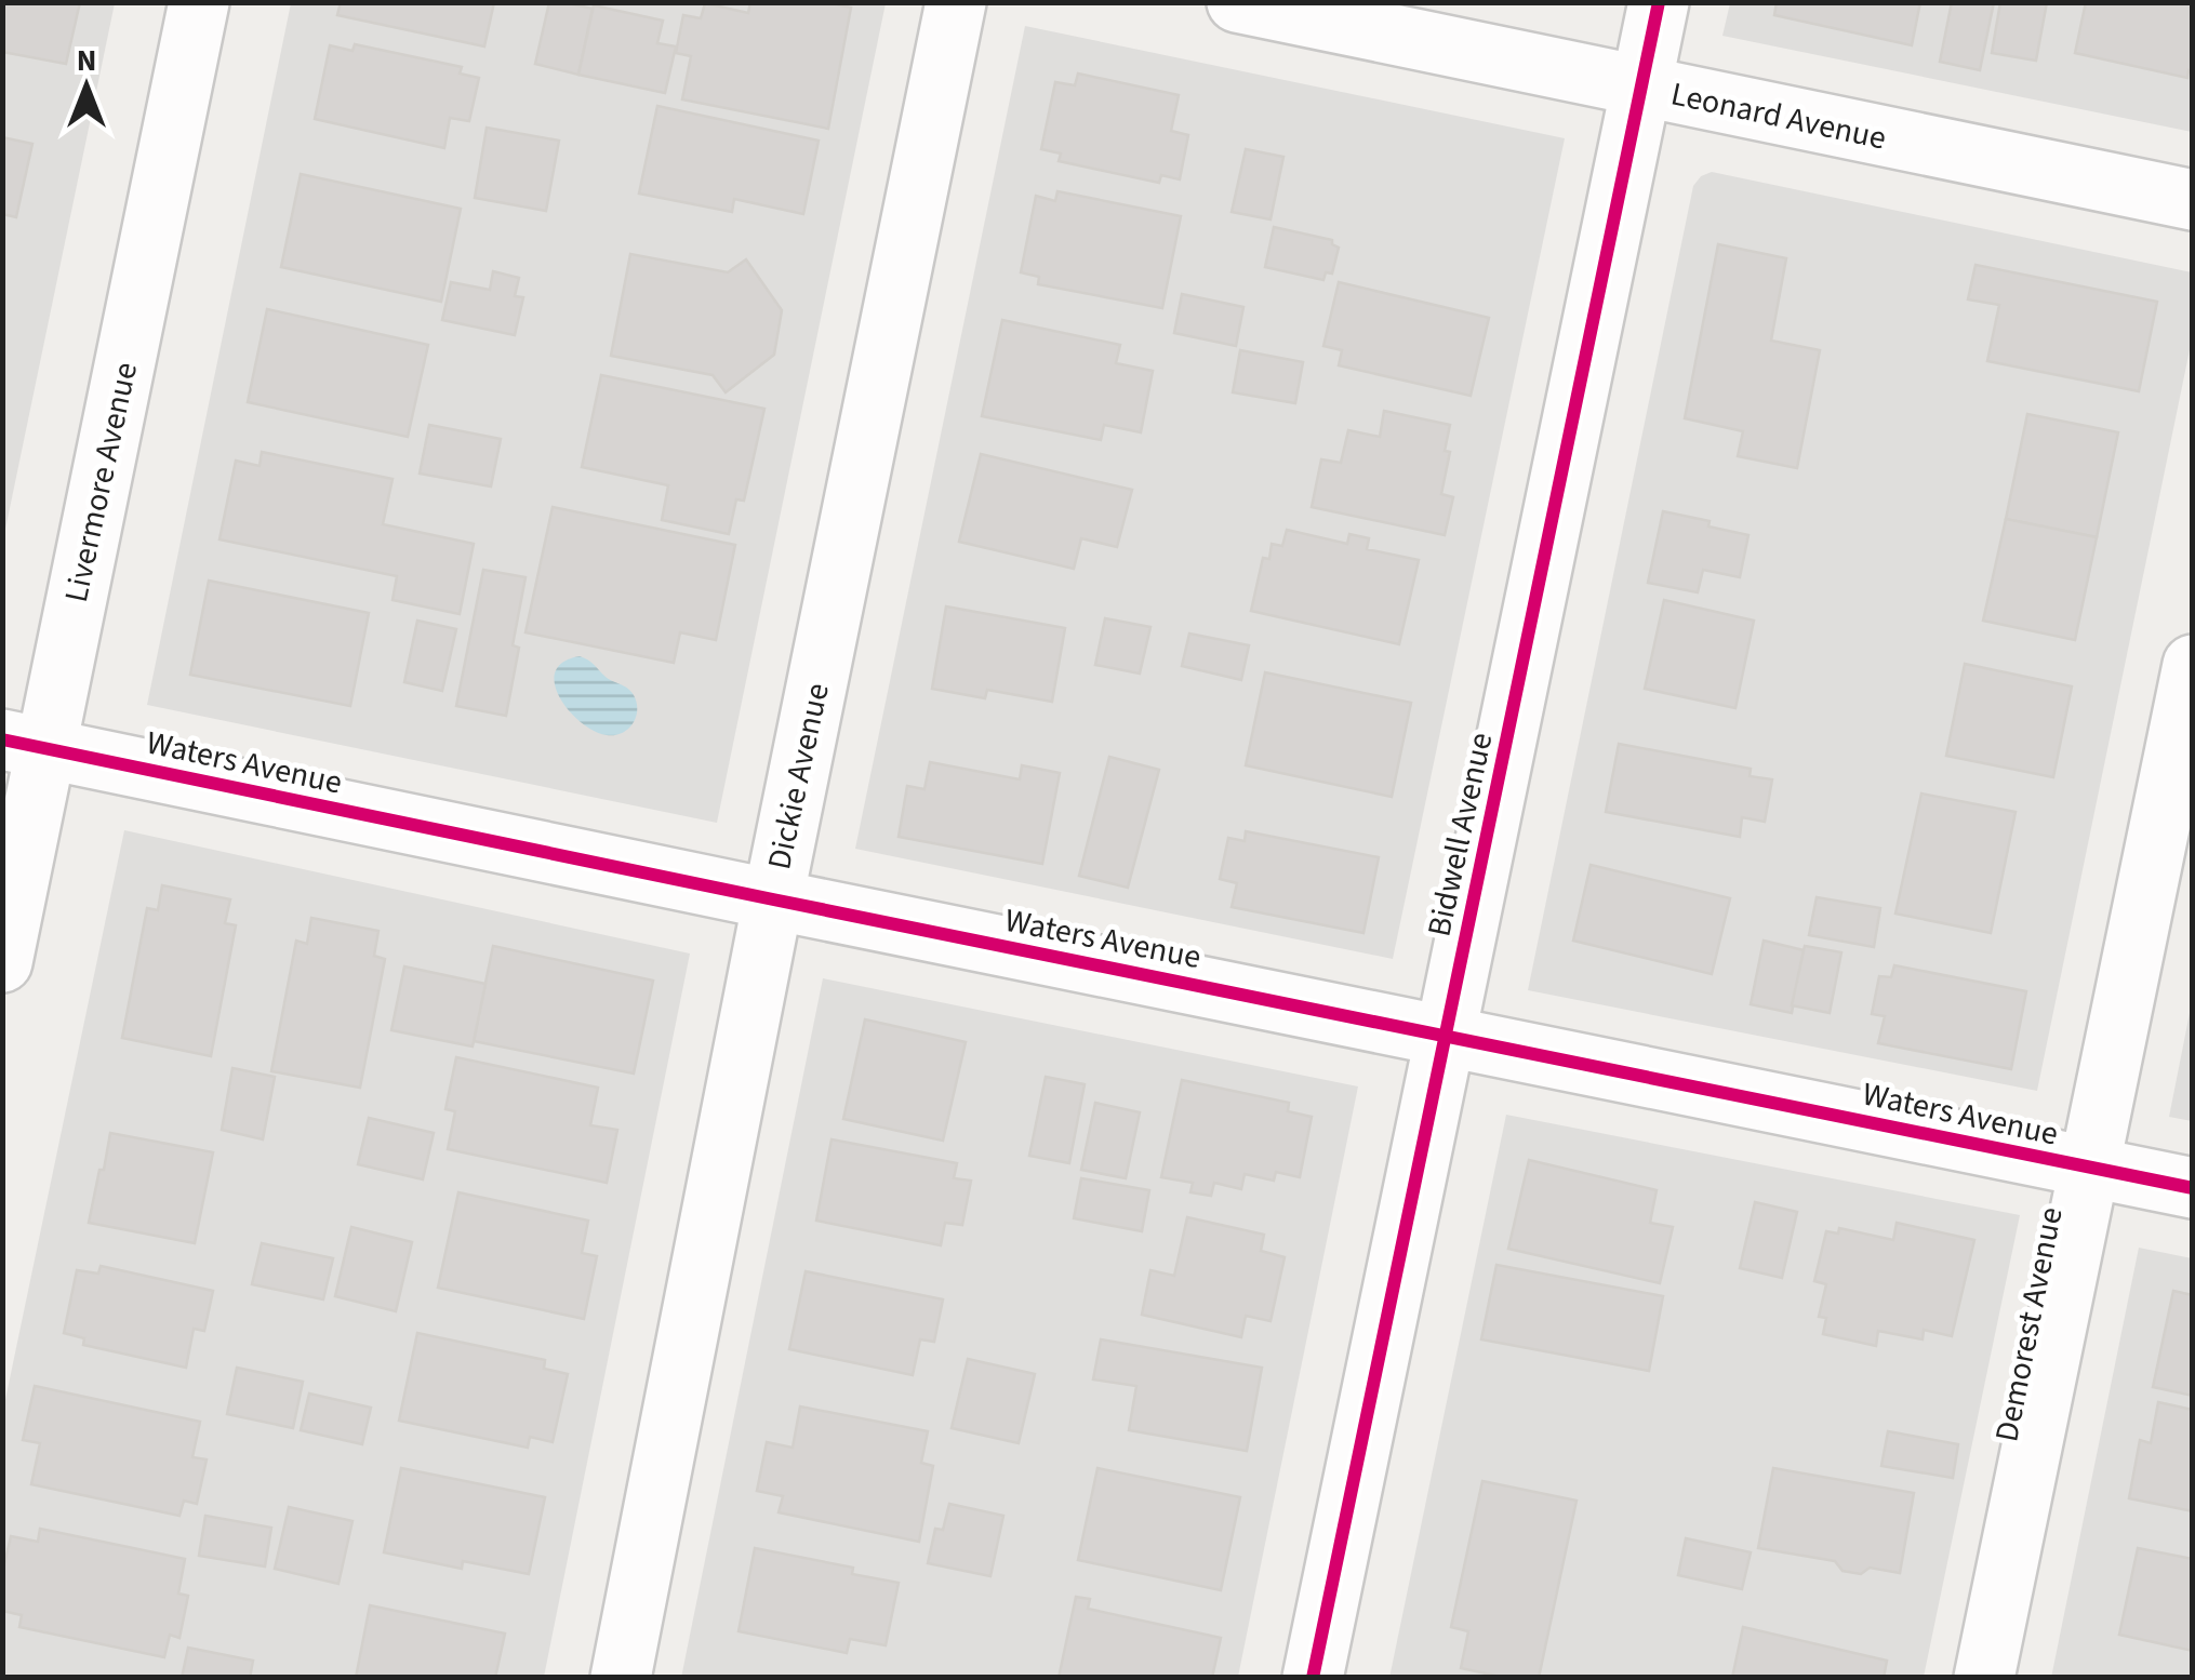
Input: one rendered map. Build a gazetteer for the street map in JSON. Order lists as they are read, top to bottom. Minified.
{"streets":{"street":["Leonard Avenue","Livermore Avenue","Waters Avenue","Dickie Avenue","Bidwell Avenue","Demorest Avenue"]},"crossings":[["Leonard Avenue","Bidwell Avenue"],["Livermore Avenue","Waters Avenue"],["Waters Avenue","Dickie Avenue"],["Waters Avenue","Bidwell Avenue"],["Waters Avenue","Demorest Avenue"]],"north":"top"}
